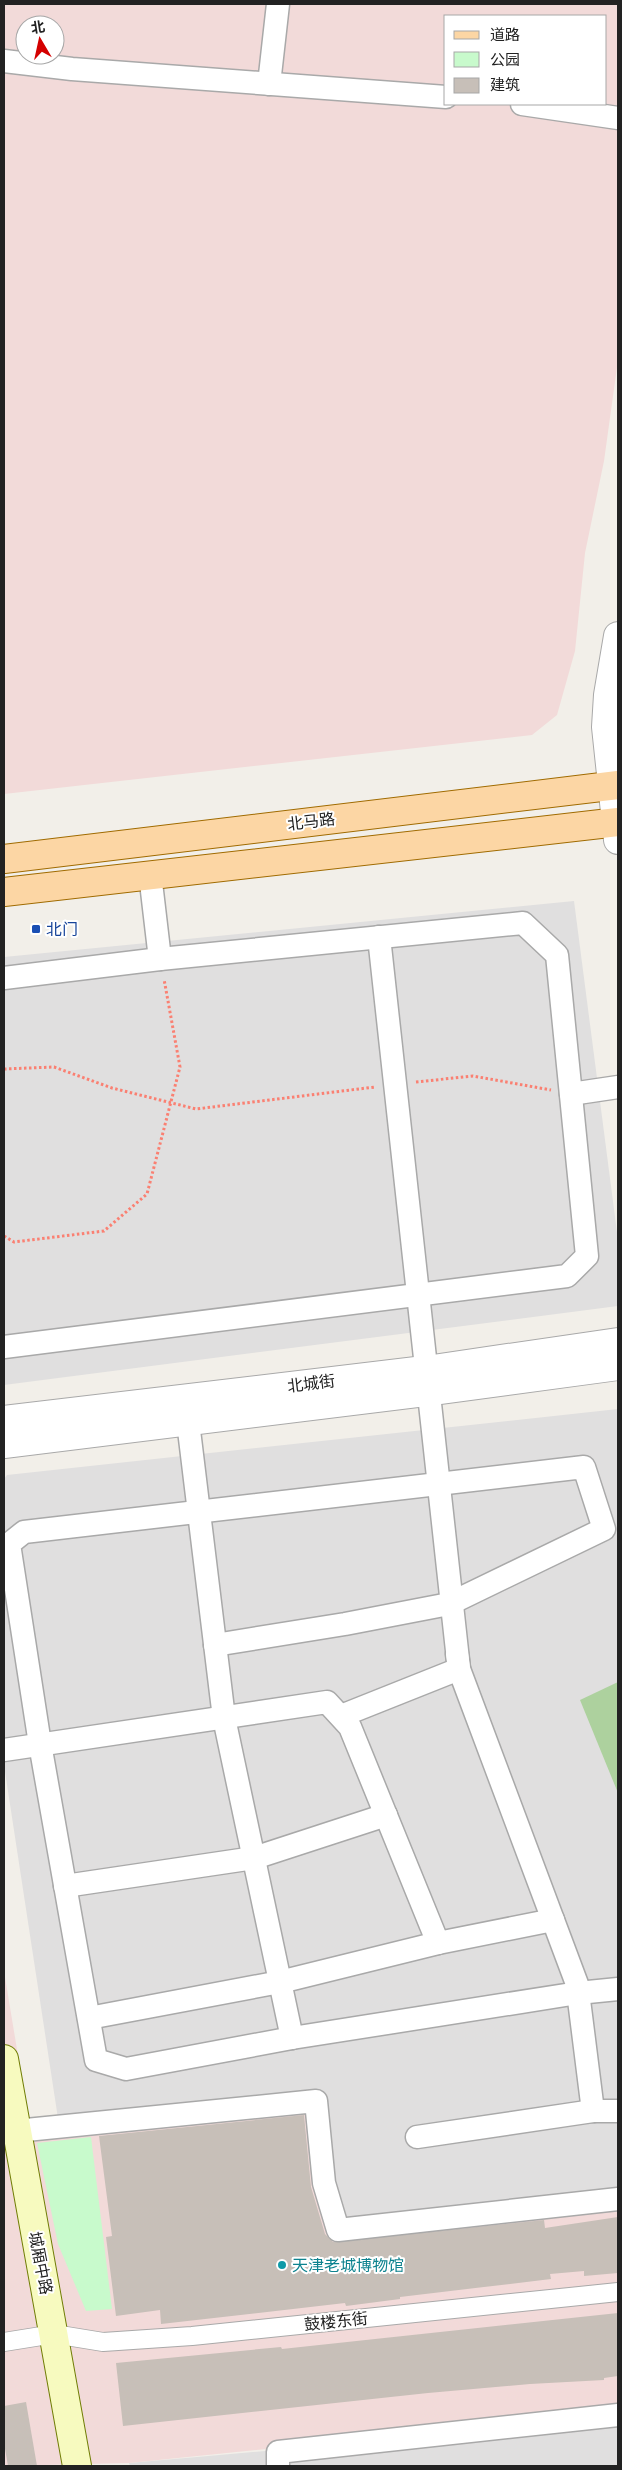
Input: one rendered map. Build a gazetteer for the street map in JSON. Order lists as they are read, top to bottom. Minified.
{"streets":{"main road":["北马路","城厢中路"],"street":["北城街","鼓楼东街"]},"crossings":[["城厢中路","鼓楼东街"]],"places":{"transit":["北门"],"other":["天津老城博物馆"]},"legend":["道路","公园","建筑"],"north":"top"}
